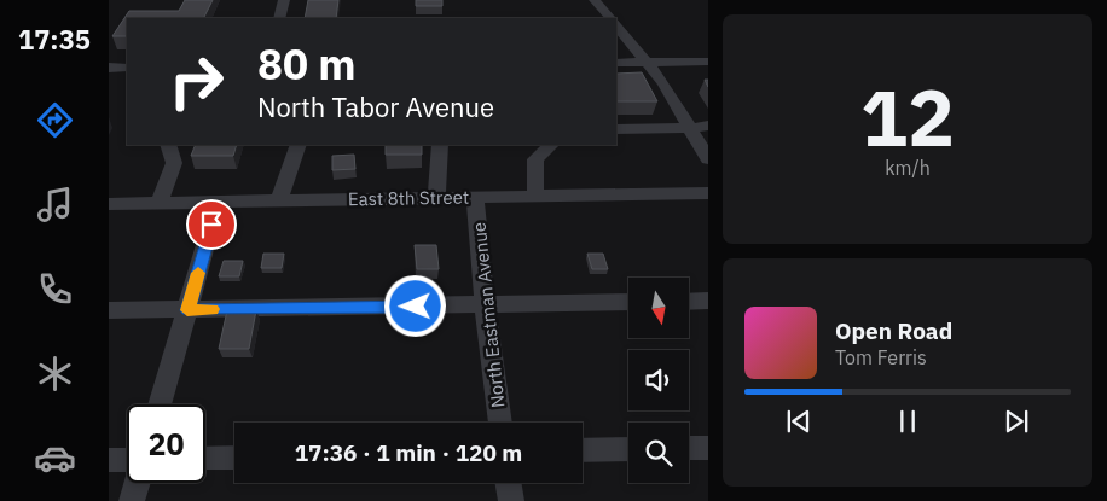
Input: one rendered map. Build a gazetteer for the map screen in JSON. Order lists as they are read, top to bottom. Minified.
{"streets":{"street":["East 8th Street","North Eastman Avenue"]},"crossings":[["East 8th Street","North Eastman Avenue"]],"north":"bottom","page":{"tabs":"17:35","tile":["12","km/h"],"turn":["80 m","North Tabor Avenue"],"song":["Open Road","Tom Ferris"],"limit":"20","trip":"17:36 · 1 min · 120 m"}}
